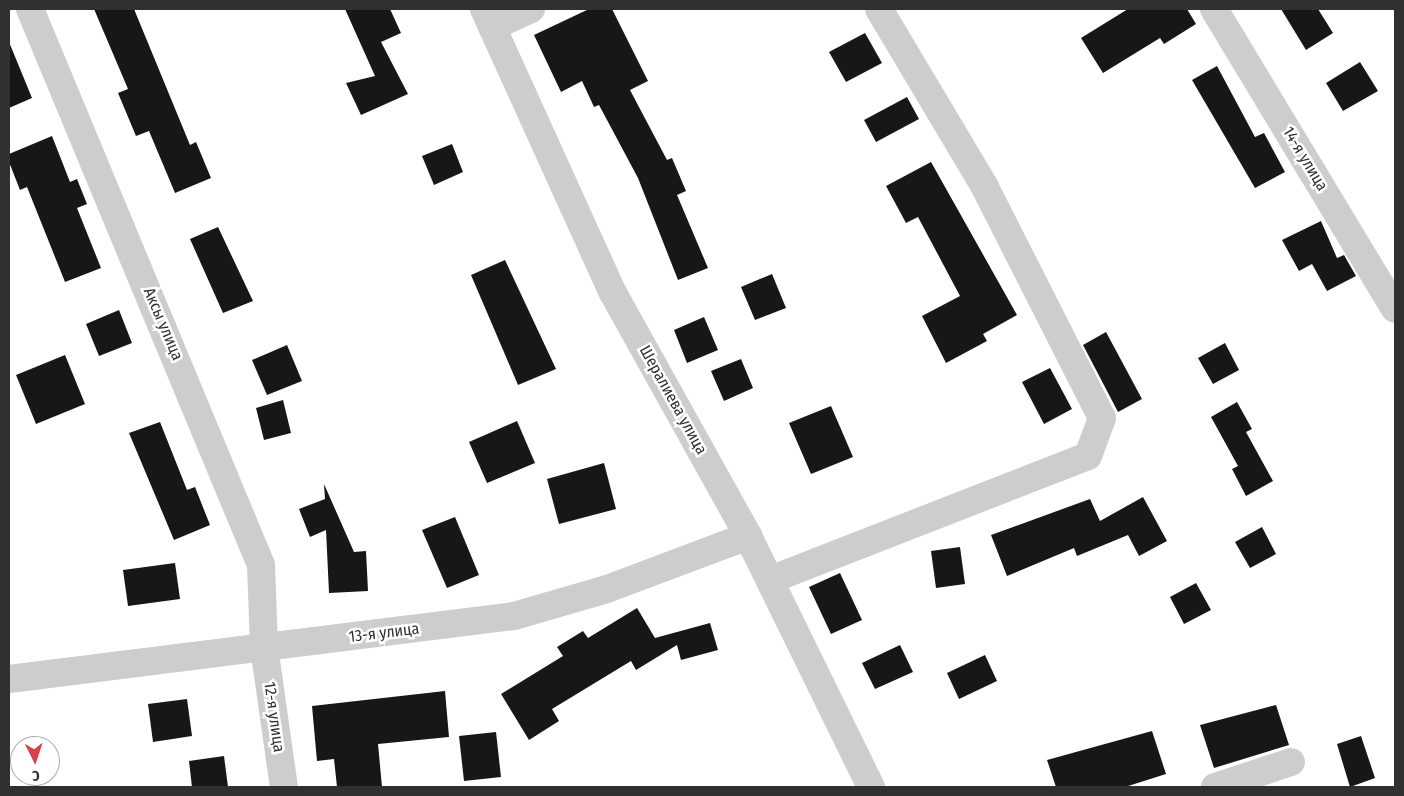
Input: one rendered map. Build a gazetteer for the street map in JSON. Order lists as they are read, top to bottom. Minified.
{"streets":{"street":["14-я улица","Аксы улица","Шералиева улица","13-я улица","12-я улица"]},"crossings":[["Аксы улица","13-я улица"],["Аксы улица","12-я улица"],["Шералиева улица","13-я улица"],["13-я улица","12-я улица"]],"north":"bottom"}
